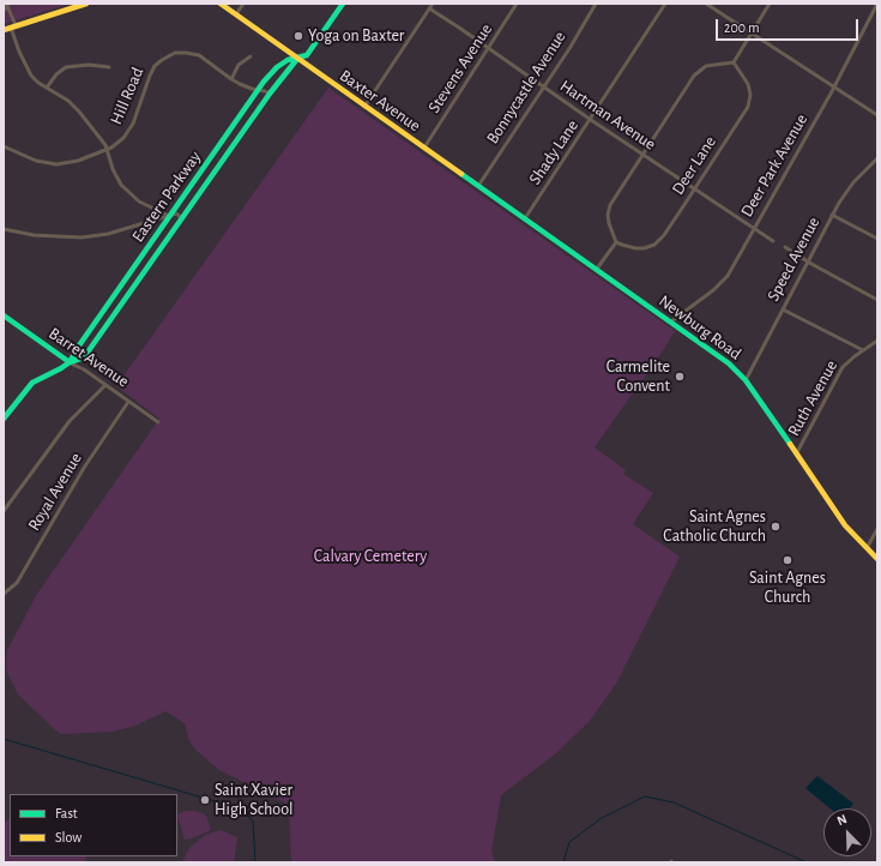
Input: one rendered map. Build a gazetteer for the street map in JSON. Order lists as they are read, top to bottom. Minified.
{"streets":{"main road":["Baxter Avenue","Eastern Parkway","Newburg Road","Barret Avenue"],"street":["Stevens Avenue","Bonnycastle Avenue","Hill Road","Hartman Avenue","Shady Lane","Deer Lane","Deer Park Avenue","Speed Avenue","Ruth Avenue","Royal Avenue"]},"crossings":[["Stevens Avenue","Baxter Avenue"],["Stevens Avenue","Hartman Avenue"],["Bonnycastle Avenue","Baxter Avenue"],["Bonnycastle Avenue","Hartman Avenue"],["Hill Road","Eastern Parkway"],["Baxter Avenue","Shady Lane"],["Baxter Avenue","Eastern Parkway"],["Baxter Avenue","Newburg Road"],["Hartman Avenue","Shady Lane"],["Hartman Avenue","Deer Lane"],["Hartman Avenue","Deer Park Avenue"],["Shady Lane","Newburg Road"],["Deer Park Avenue","Newburg Road"],["Eastern Parkway","Barret Avenue"],["Speed Avenue","Newburg Road"],["Newburg Road","Ruth Avenue"],["Barret Avenue","Royal Avenue"]],"parks":["Calvary Cemetery"],"places":["Yoga on Baxter","Carmelite Convent","Saint Agnes Catholic Church","Saint Agnes Church","Saint Xavier High School"],"legend":["Fast","Slow"],"scale_bar":"200 m","north":"top left"}
